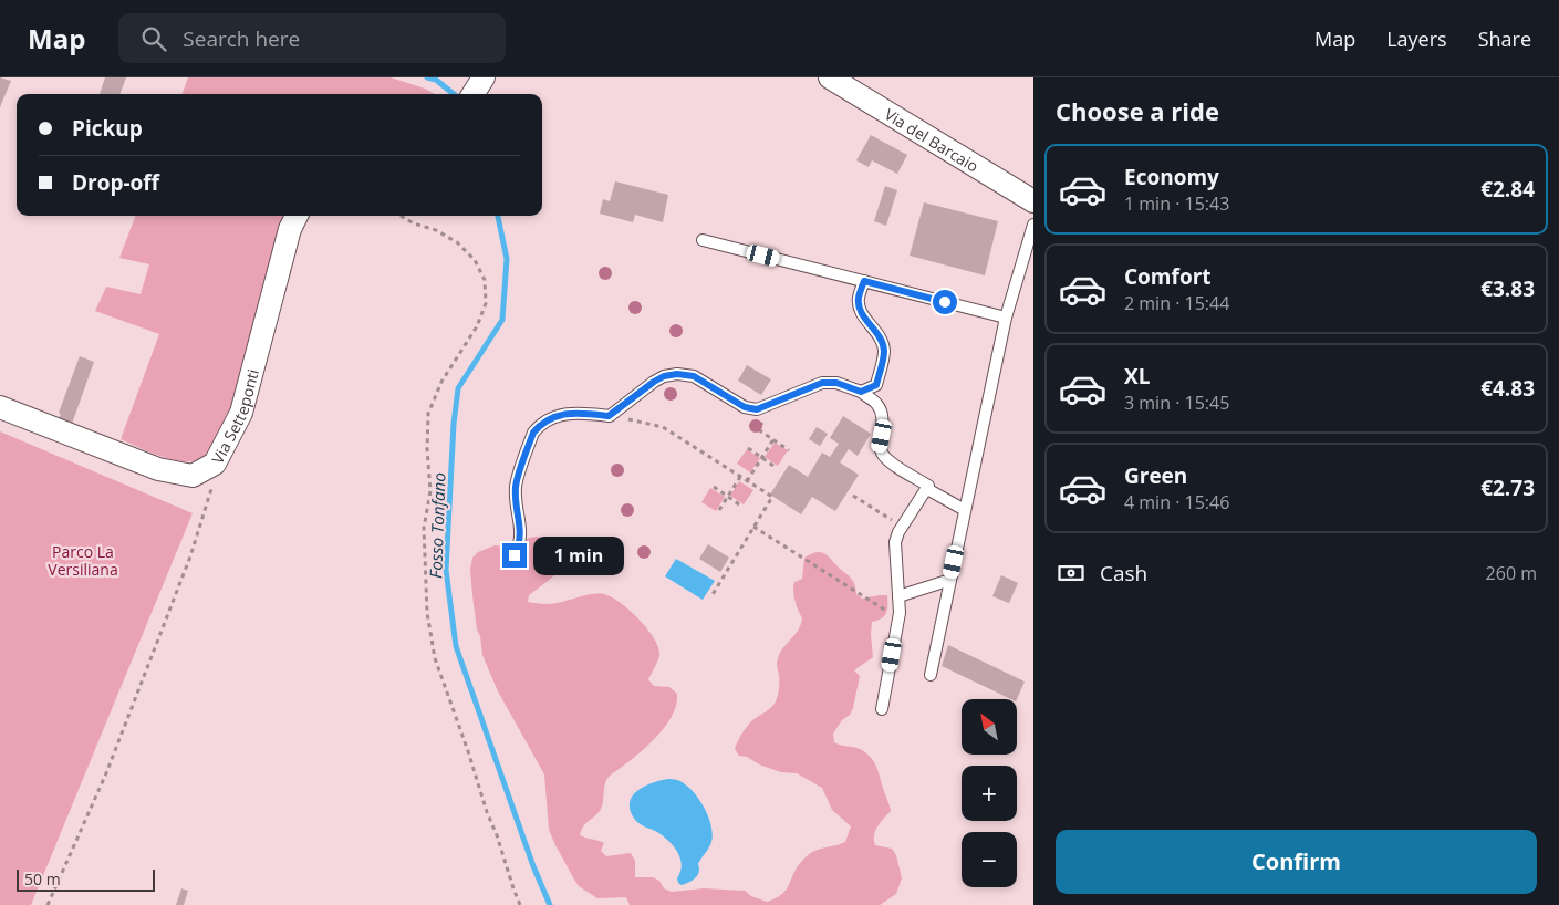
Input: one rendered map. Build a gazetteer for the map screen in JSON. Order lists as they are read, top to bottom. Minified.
{"streets":{"street":["Via del Barcaio","Via Setteponti"]},"water":["Fosso Tonfano"],"parks":["Parco La Versiliana"],"scale_bar":"50 m","north":"top left","page":{"header":"Map","search":"Search here","nav":["Map","Layers","Share"],"heading":"Choose a ride","banner":["Pickup","Drop-off"],"list":[{"name":"Economy","note":"1 min · 15:43","value":"€2.84"},{"name":"Comfort","note":"2 min · 15:44","value":"€3.83"},{"name":"XL","note":"3 min · 15:45","value":"€4.83"},{"name":"Green","note":"4 min · 15:46","value":"€2.73"}],"bubble":"1 min","pay":["Cash","260 m"],"map_buttons":["+","−"],"buttons":"Confirm","scale":"50 m"}}
